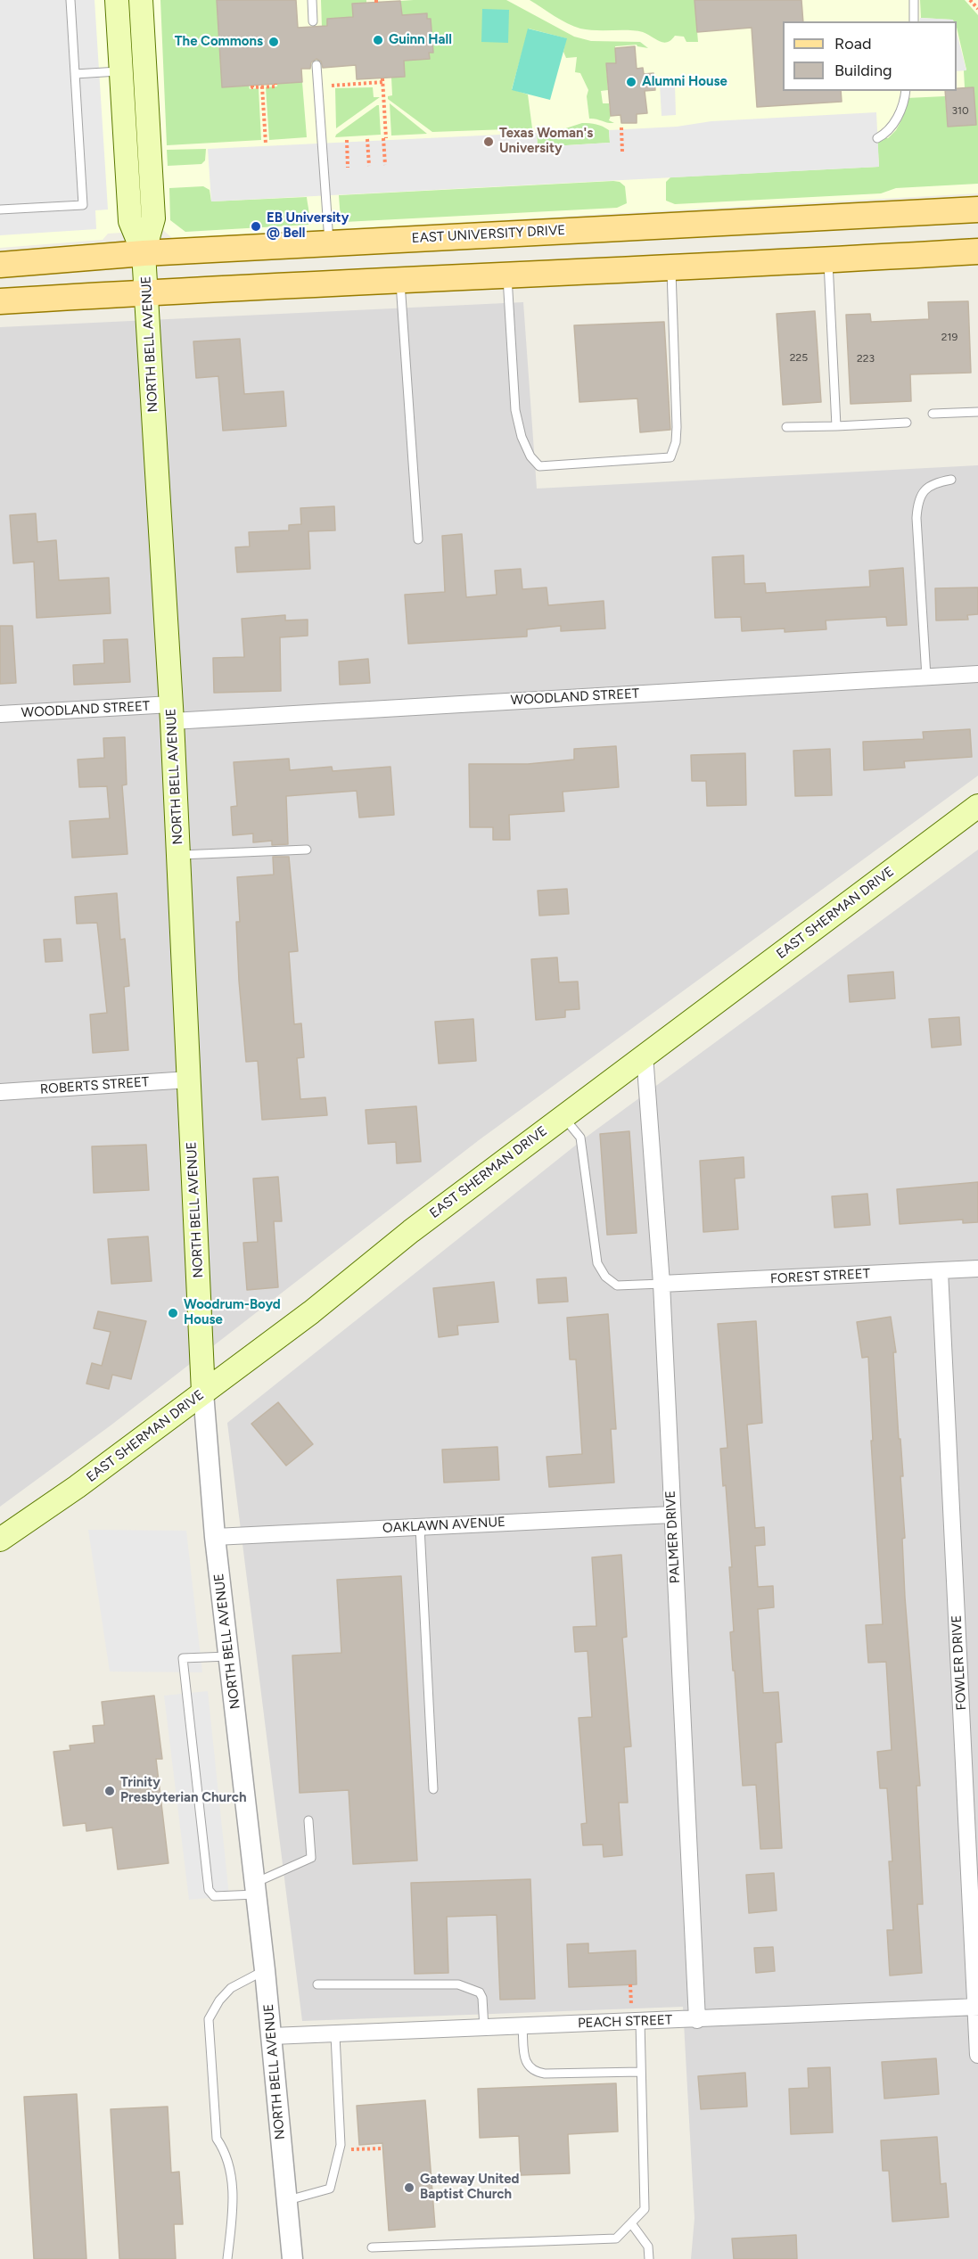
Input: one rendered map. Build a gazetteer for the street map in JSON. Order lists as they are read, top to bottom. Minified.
{"streets":{"main road":["EAST UNIVERSITY DRIVE","NORTH BELL AVENUE","EAST SHERMAN DRIVE"],"street":["WOODLAND STREET","ROBERTS STREET","FOREST STREET","OAKLAWN AVENUE","PALMER DRIVE","FOWLER DRIVE","PEACH STREET"]},"crossings":[["EAST UNIVERSITY DRIVE","NORTH BELL AVENUE"],["NORTH BELL AVENUE","WOODLAND STREET"],["NORTH BELL AVENUE","EAST SHERMAN DRIVE"],["NORTH BELL AVENUE","ROBERTS STREET"],["NORTH BELL AVENUE","OAKLAWN AVENUE"],["NORTH BELL AVENUE","PEACH STREET"],["EAST SHERMAN DRIVE","PALMER DRIVE"],["FOREST STREET","PALMER DRIVE"],["FOREST STREET","FOWLER DRIVE"],["OAKLAWN AVENUE","PALMER DRIVE"],["PALMER DRIVE","PEACH STREET"],["FOWLER DRIVE","PEACH STREET"]],"places":["Guinn Hall","The Commons","Alumni House","Texas Woman's University","EB University @ Bell","Woodrum-Boyd House","Trinity Presbyterian Church","Gateway United Baptist Church"],"house_numbers":["310","219","225","223"],"legend":["Road","Building"]}
